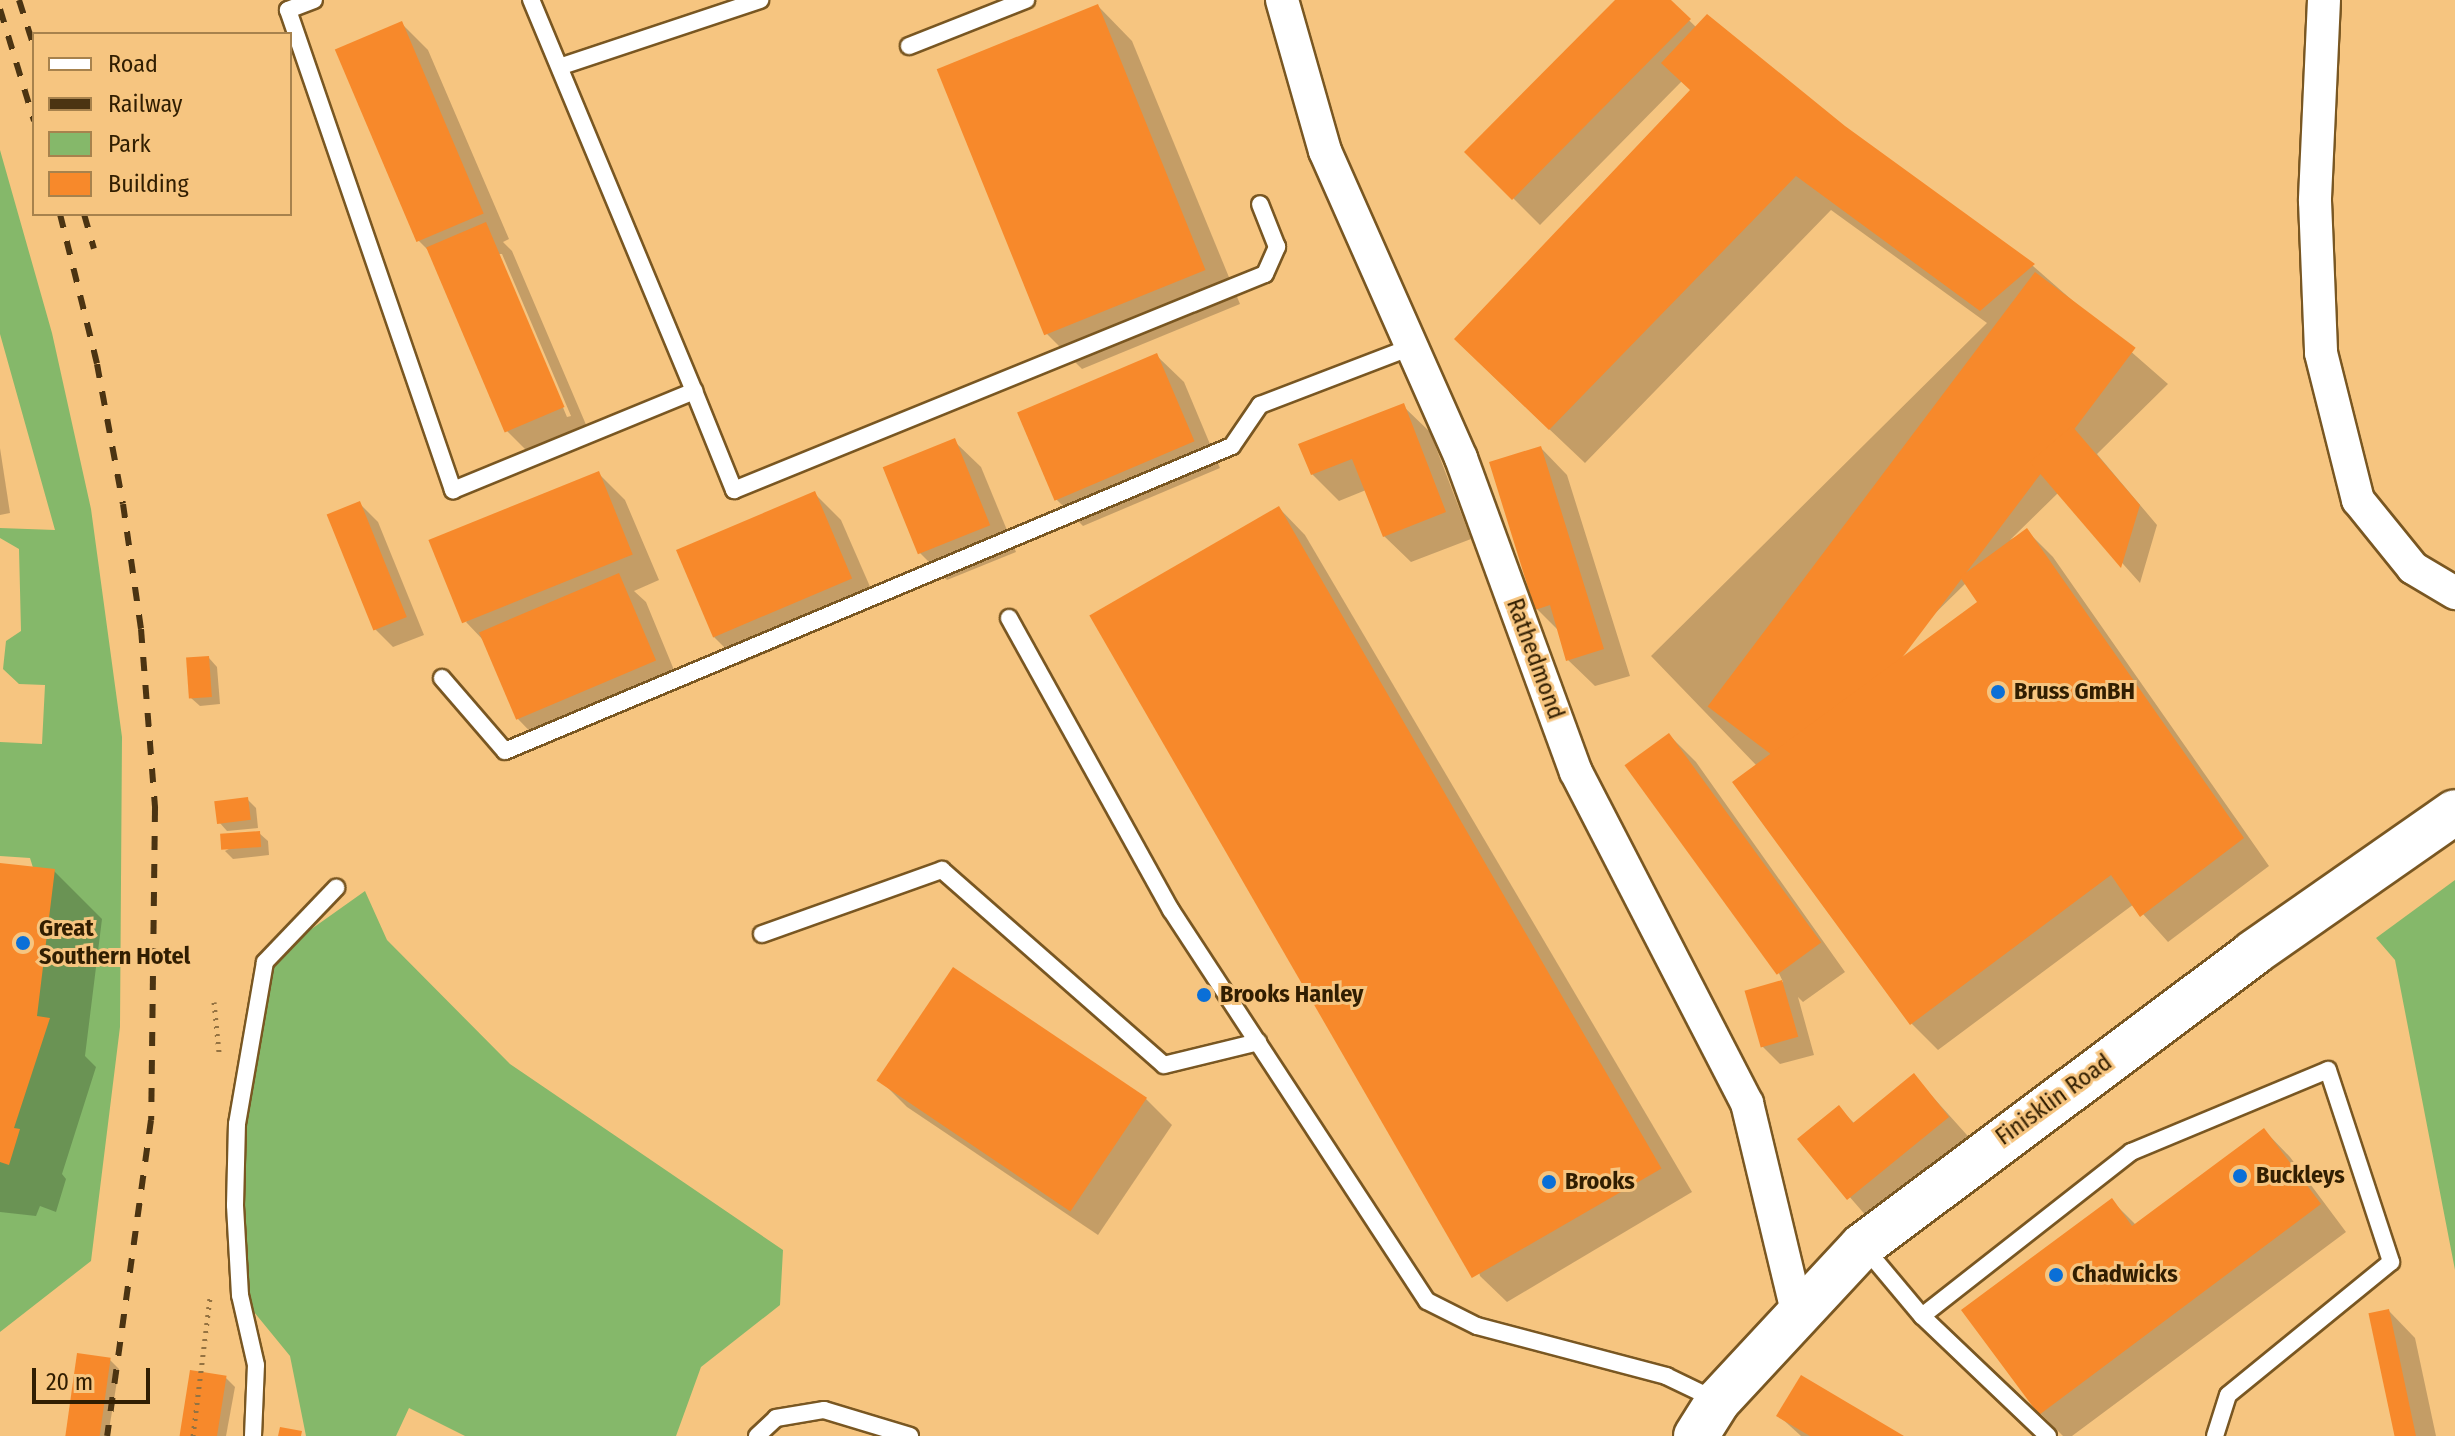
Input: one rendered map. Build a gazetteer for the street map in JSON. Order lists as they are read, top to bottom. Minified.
{"streets":{"street":["Rathedmond","Finisklin Road"]},"crossings":[["Rathedmond","Finisklin Road"]],"places":["Bruss GmBH","Great Southern Hotel","Brooks Hanley","Buckleys","Brooks","Chadwicks"],"legend":["Road","Railway","Park","Building"],"scale_bar":"20 m"}
